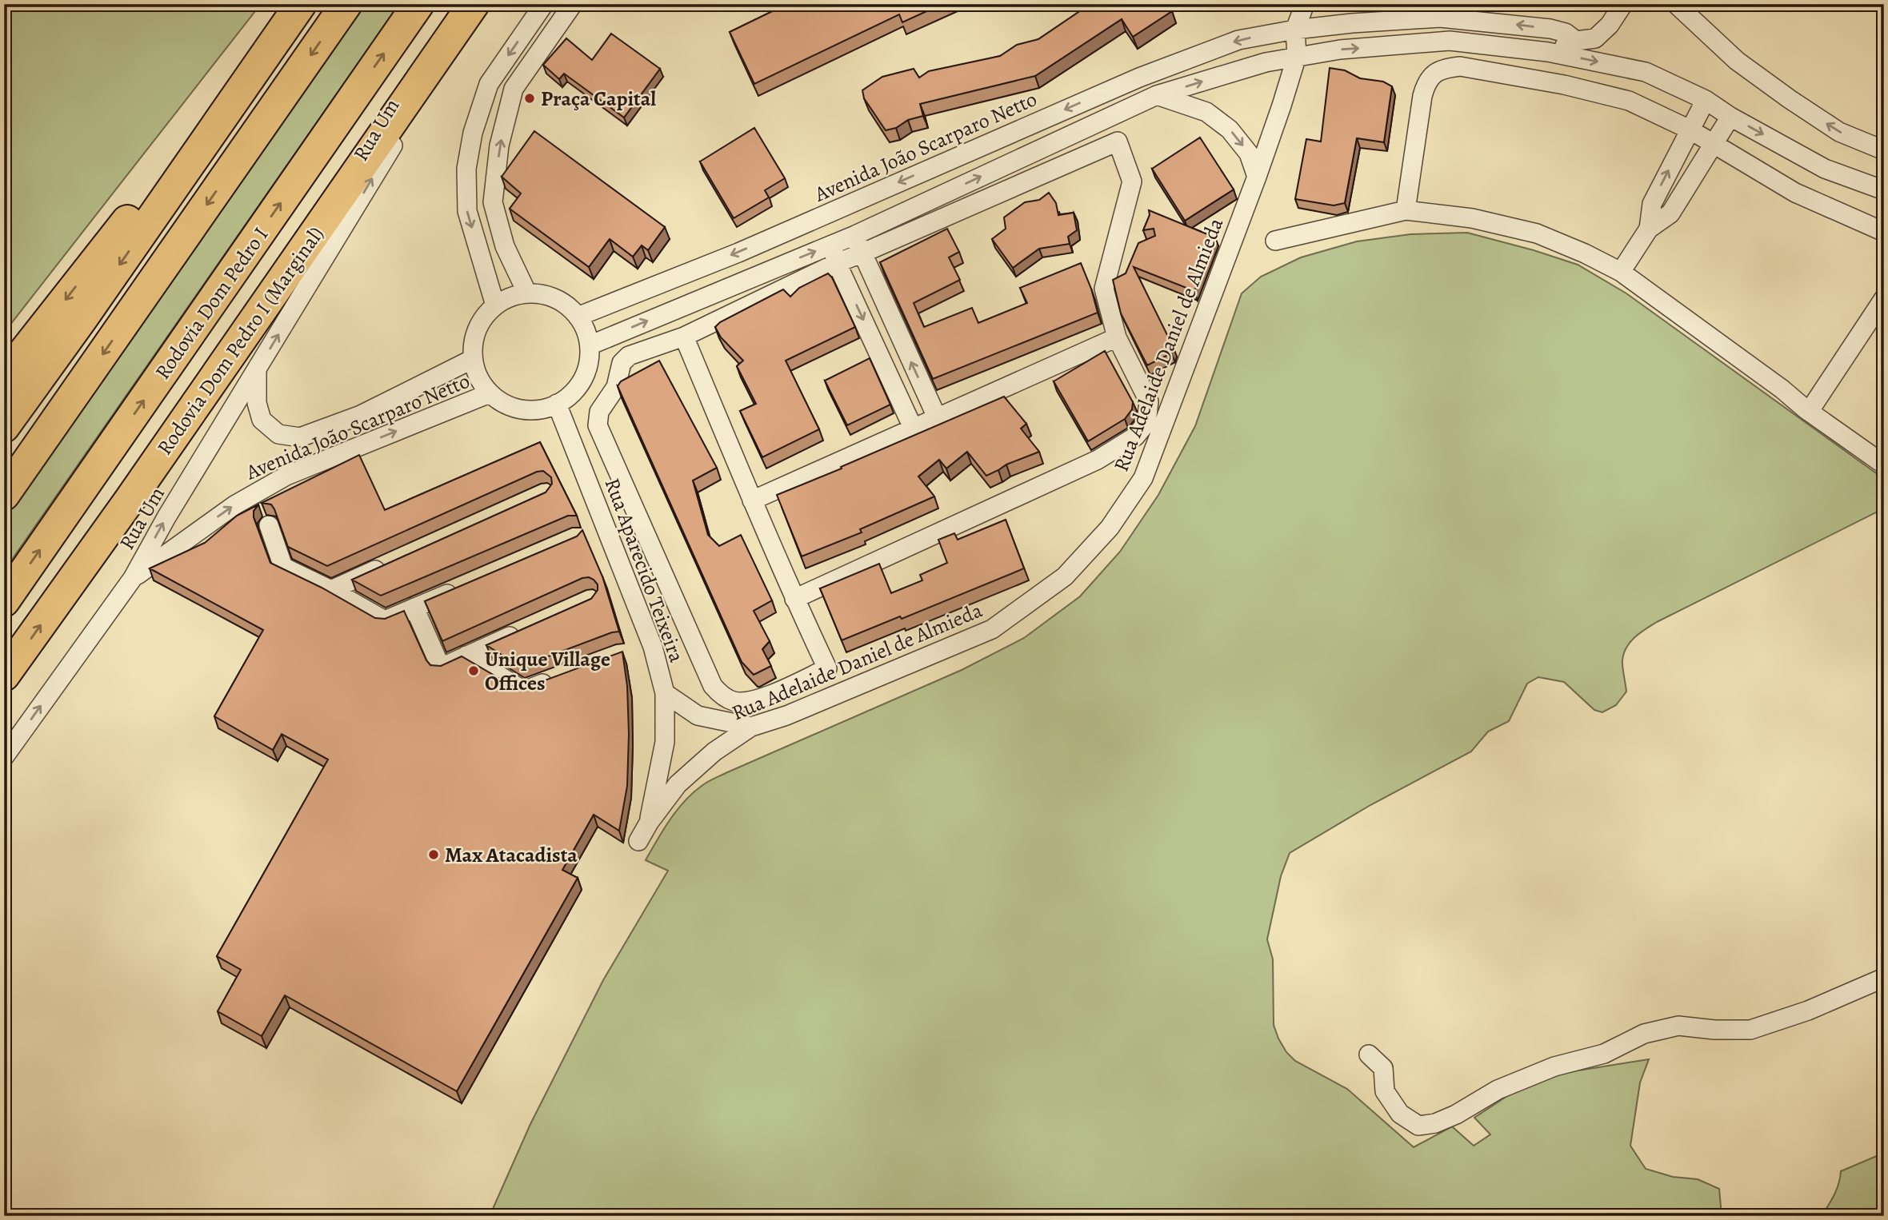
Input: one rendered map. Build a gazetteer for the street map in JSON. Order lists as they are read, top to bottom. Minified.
{"streets":{"highway":["Rodovia Dom Pedro I","Rodovia Dom Pedro I (Marginal)"],"street":["Rua Um","Avenida João Scarparo Netto","Rua Adelaide Daniel de Almieda","Rua Aparecido Teixeira"]},"crossings":[["Rua Um","Avenida João Scarparo Netto"],["Rua Um","Rodovia Dom Pedro I (Marginal)"],["Avenida João Scarparo Netto","Rua Adelaide Daniel de Almieda"],["Avenida João Scarparo Netto","Rua Aparecido Teixeira"],["Rua Adelaide Daniel de Almieda","Rua Aparecido Teixeira"]],"one_way":["Rua Um"],"places":["Praça Capital","Unique Village Offices","Max Atacadista"]}
